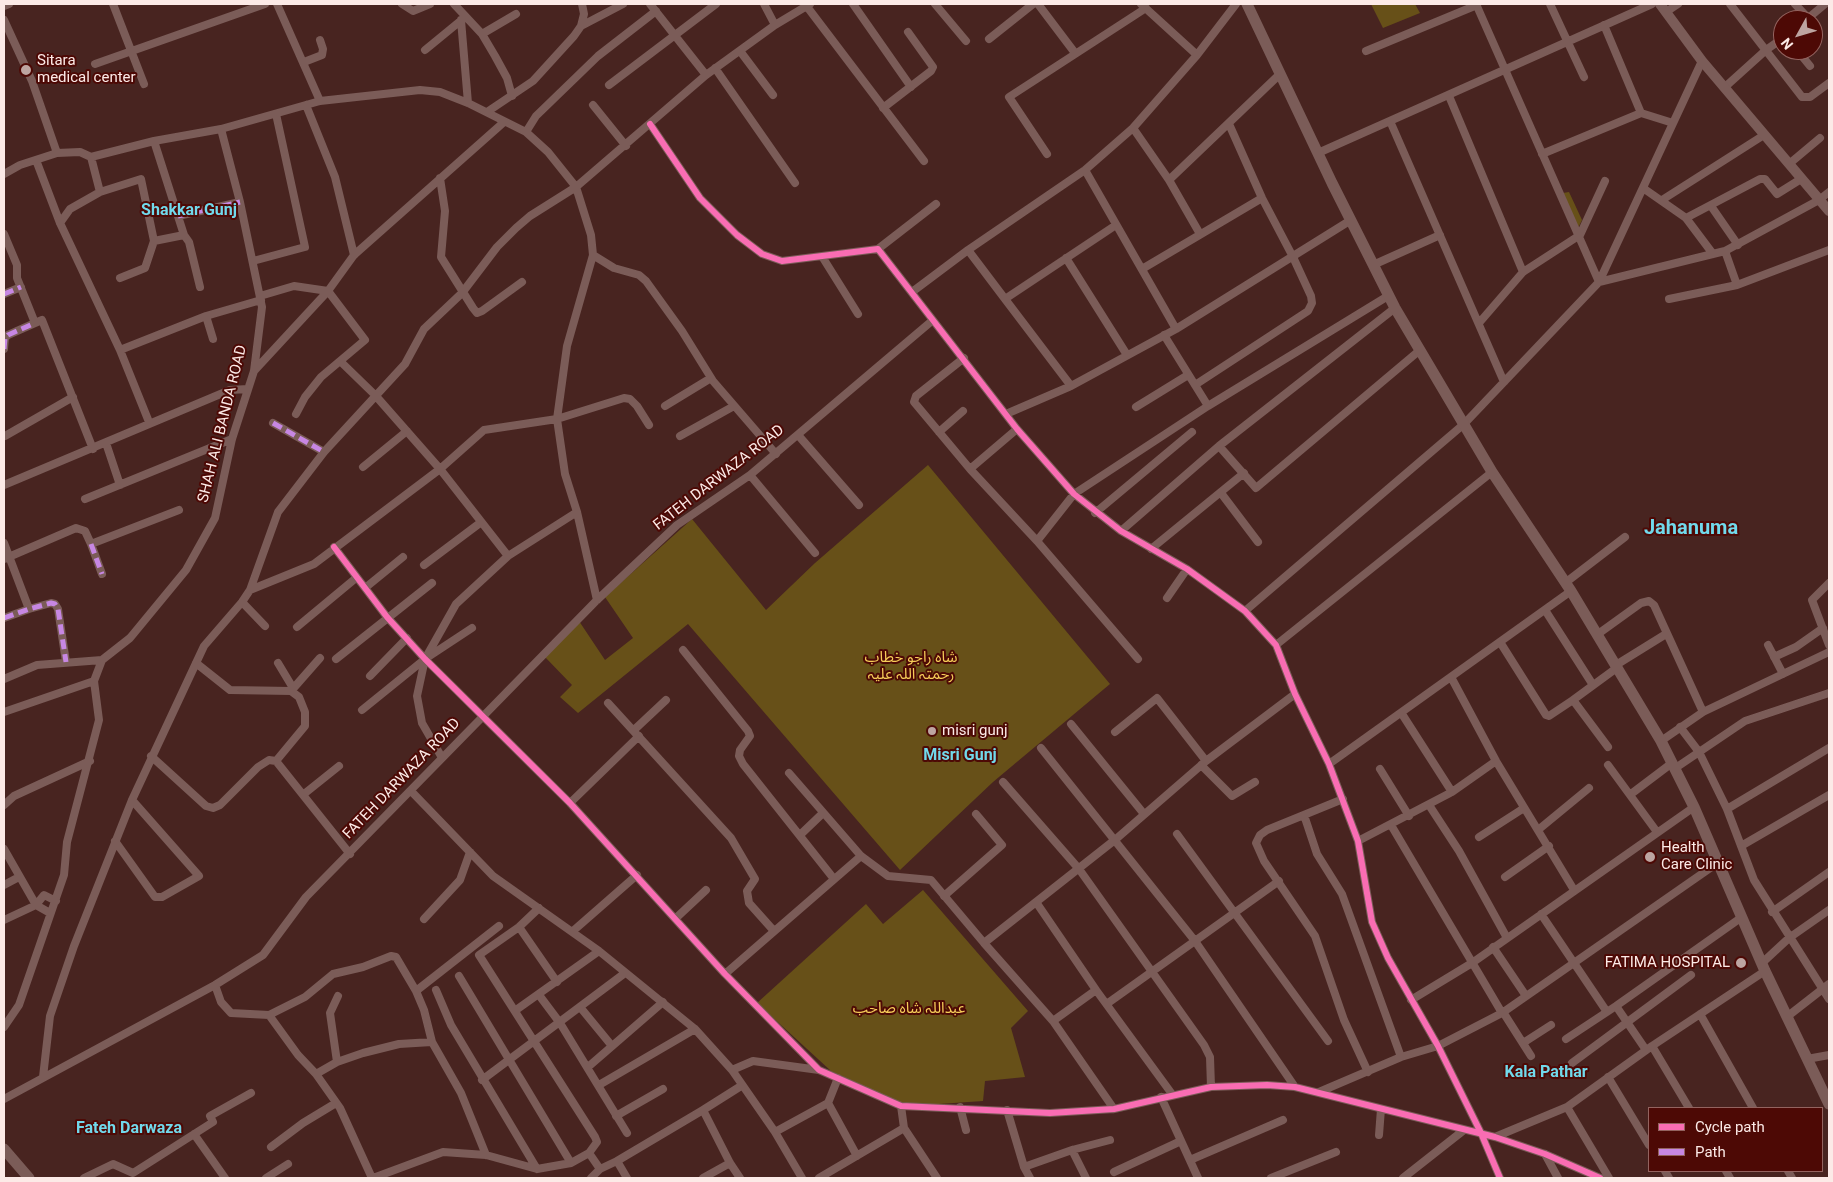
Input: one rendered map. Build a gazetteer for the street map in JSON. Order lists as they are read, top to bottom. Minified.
{"streets":{"street":["SHAH ALI BANDA ROAD","FATEH DARWAZA ROAD"]},"districts":["Shakkar Gunj","Jahanuma","Misri Gunj","Kala Pathar","Fateh Darwaza"],"parks":["شاہ راجو خطاب رحمتہ اللہ علیہ","عبداللہ شاہ صاحب"],"places":["Sitara medical center","misri gunj","Health Care Clinic","FATIMA HOSPITAL"],"legend":["Cycle path","Path"],"north":"bottom left"}
